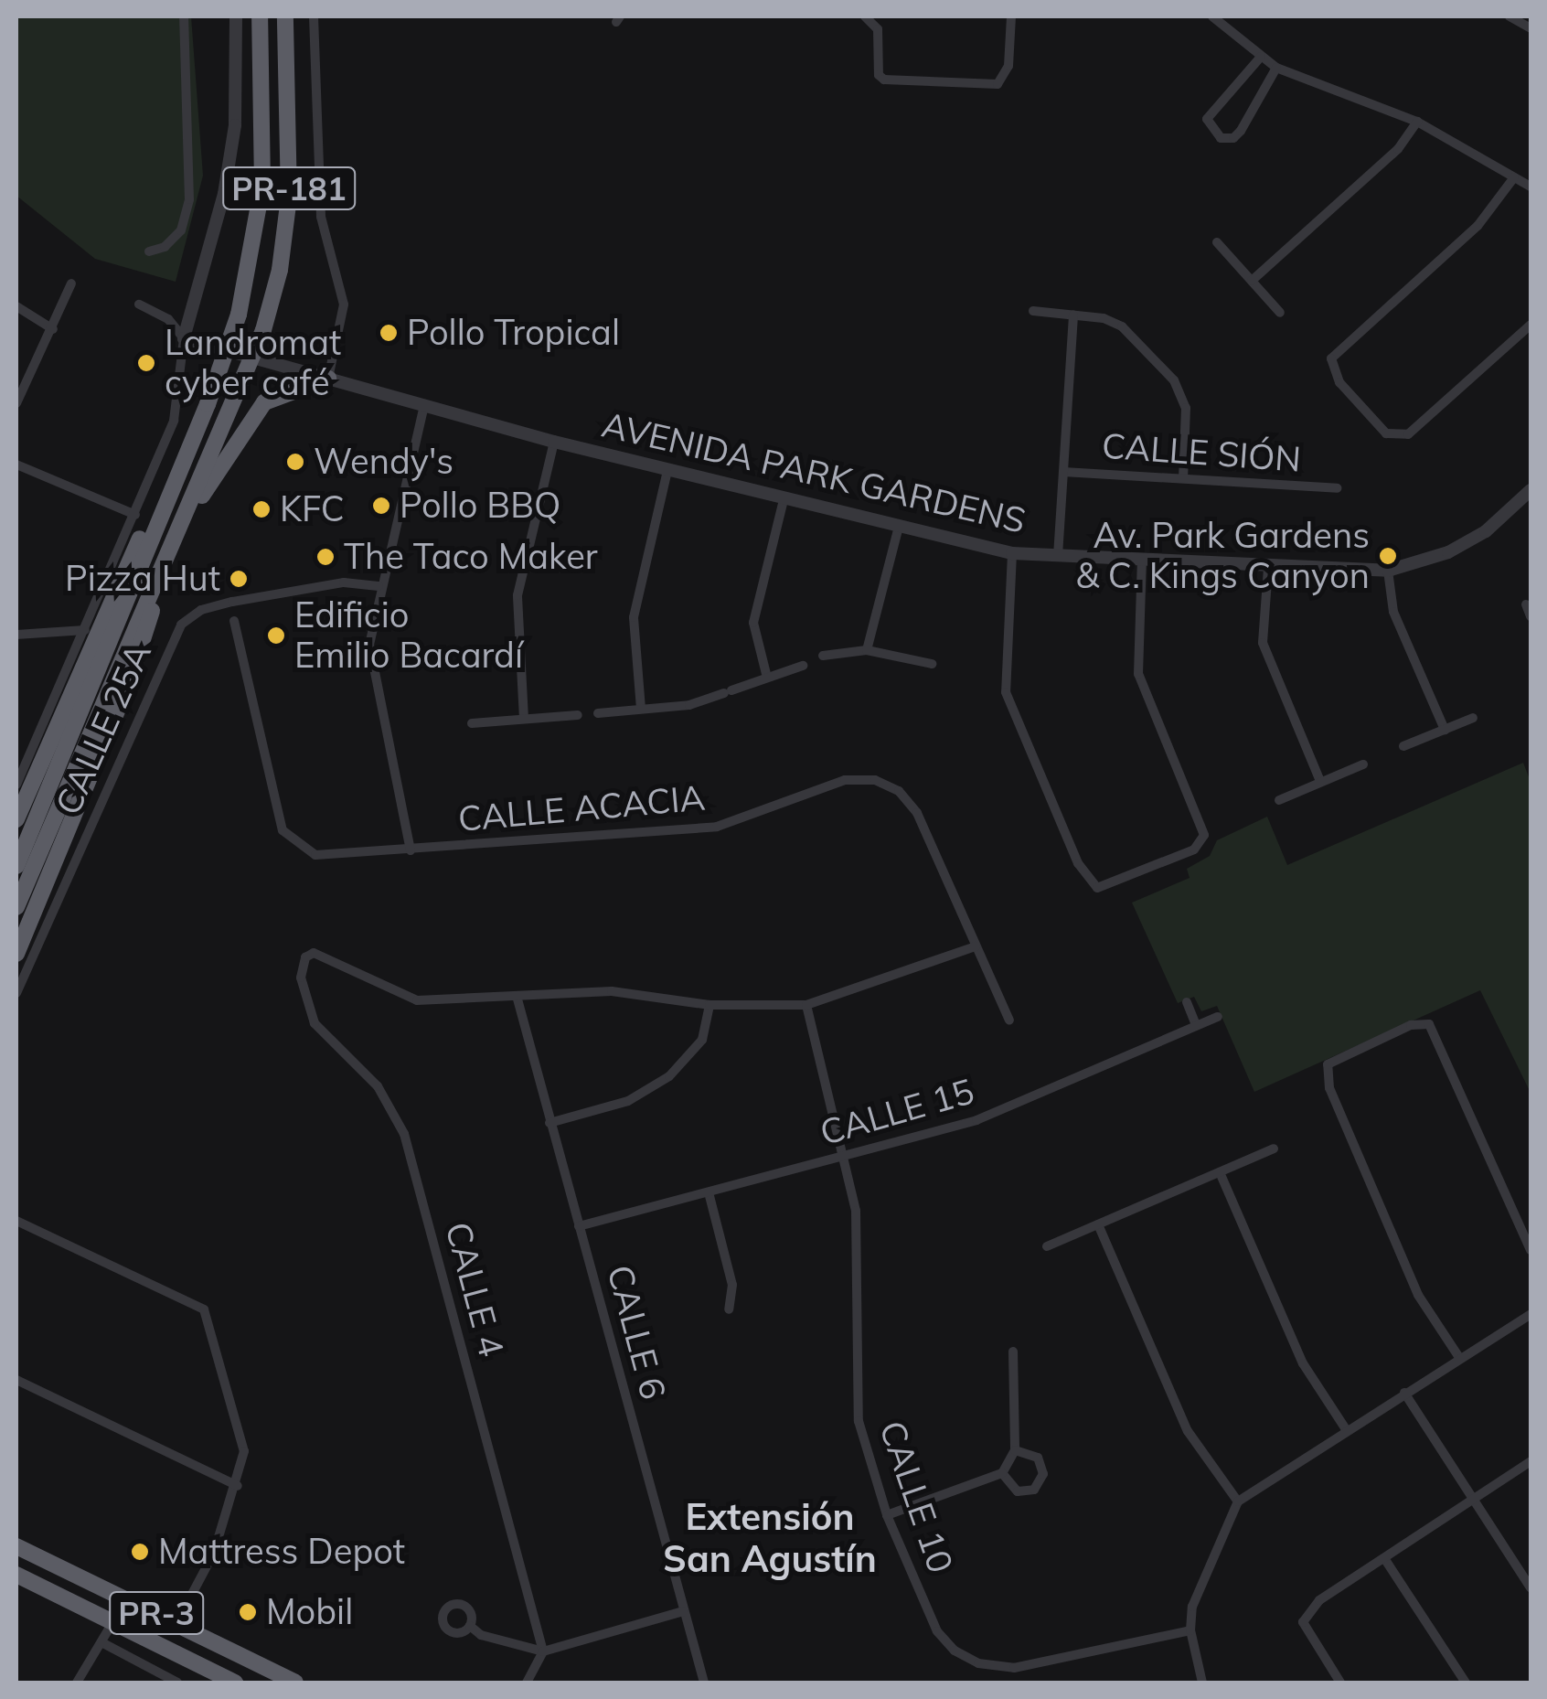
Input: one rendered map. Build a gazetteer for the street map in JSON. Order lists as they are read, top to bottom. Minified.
{"streets":{"highway":["PR-181","PR-3"],"street":["CALLE SIÓN","AVENIDA PARK GARDENS","CALLE 25A","CALLE ACACIA","CALLE 15","CALLE 4","CALLE 6","CALLE 10"]},"crossings":[["PR-181","AVENIDA PARK GARDENS"],["CALLE 15","CALLE 6"],["CALLE 15","CALLE 10"],["CALLE 4","CALLE 6"]],"districts":["Extensión San Agustín"],"places":["Pollo Tropical","Landromat cyber café","Wendy's","Pollo BBQ","KFC","Av. Park Gardens & C. Kings Canyon","The Taco Maker","Pizza Hut","Edificio Emilio Bacardí","Mattress Depot","Mobil"]}
